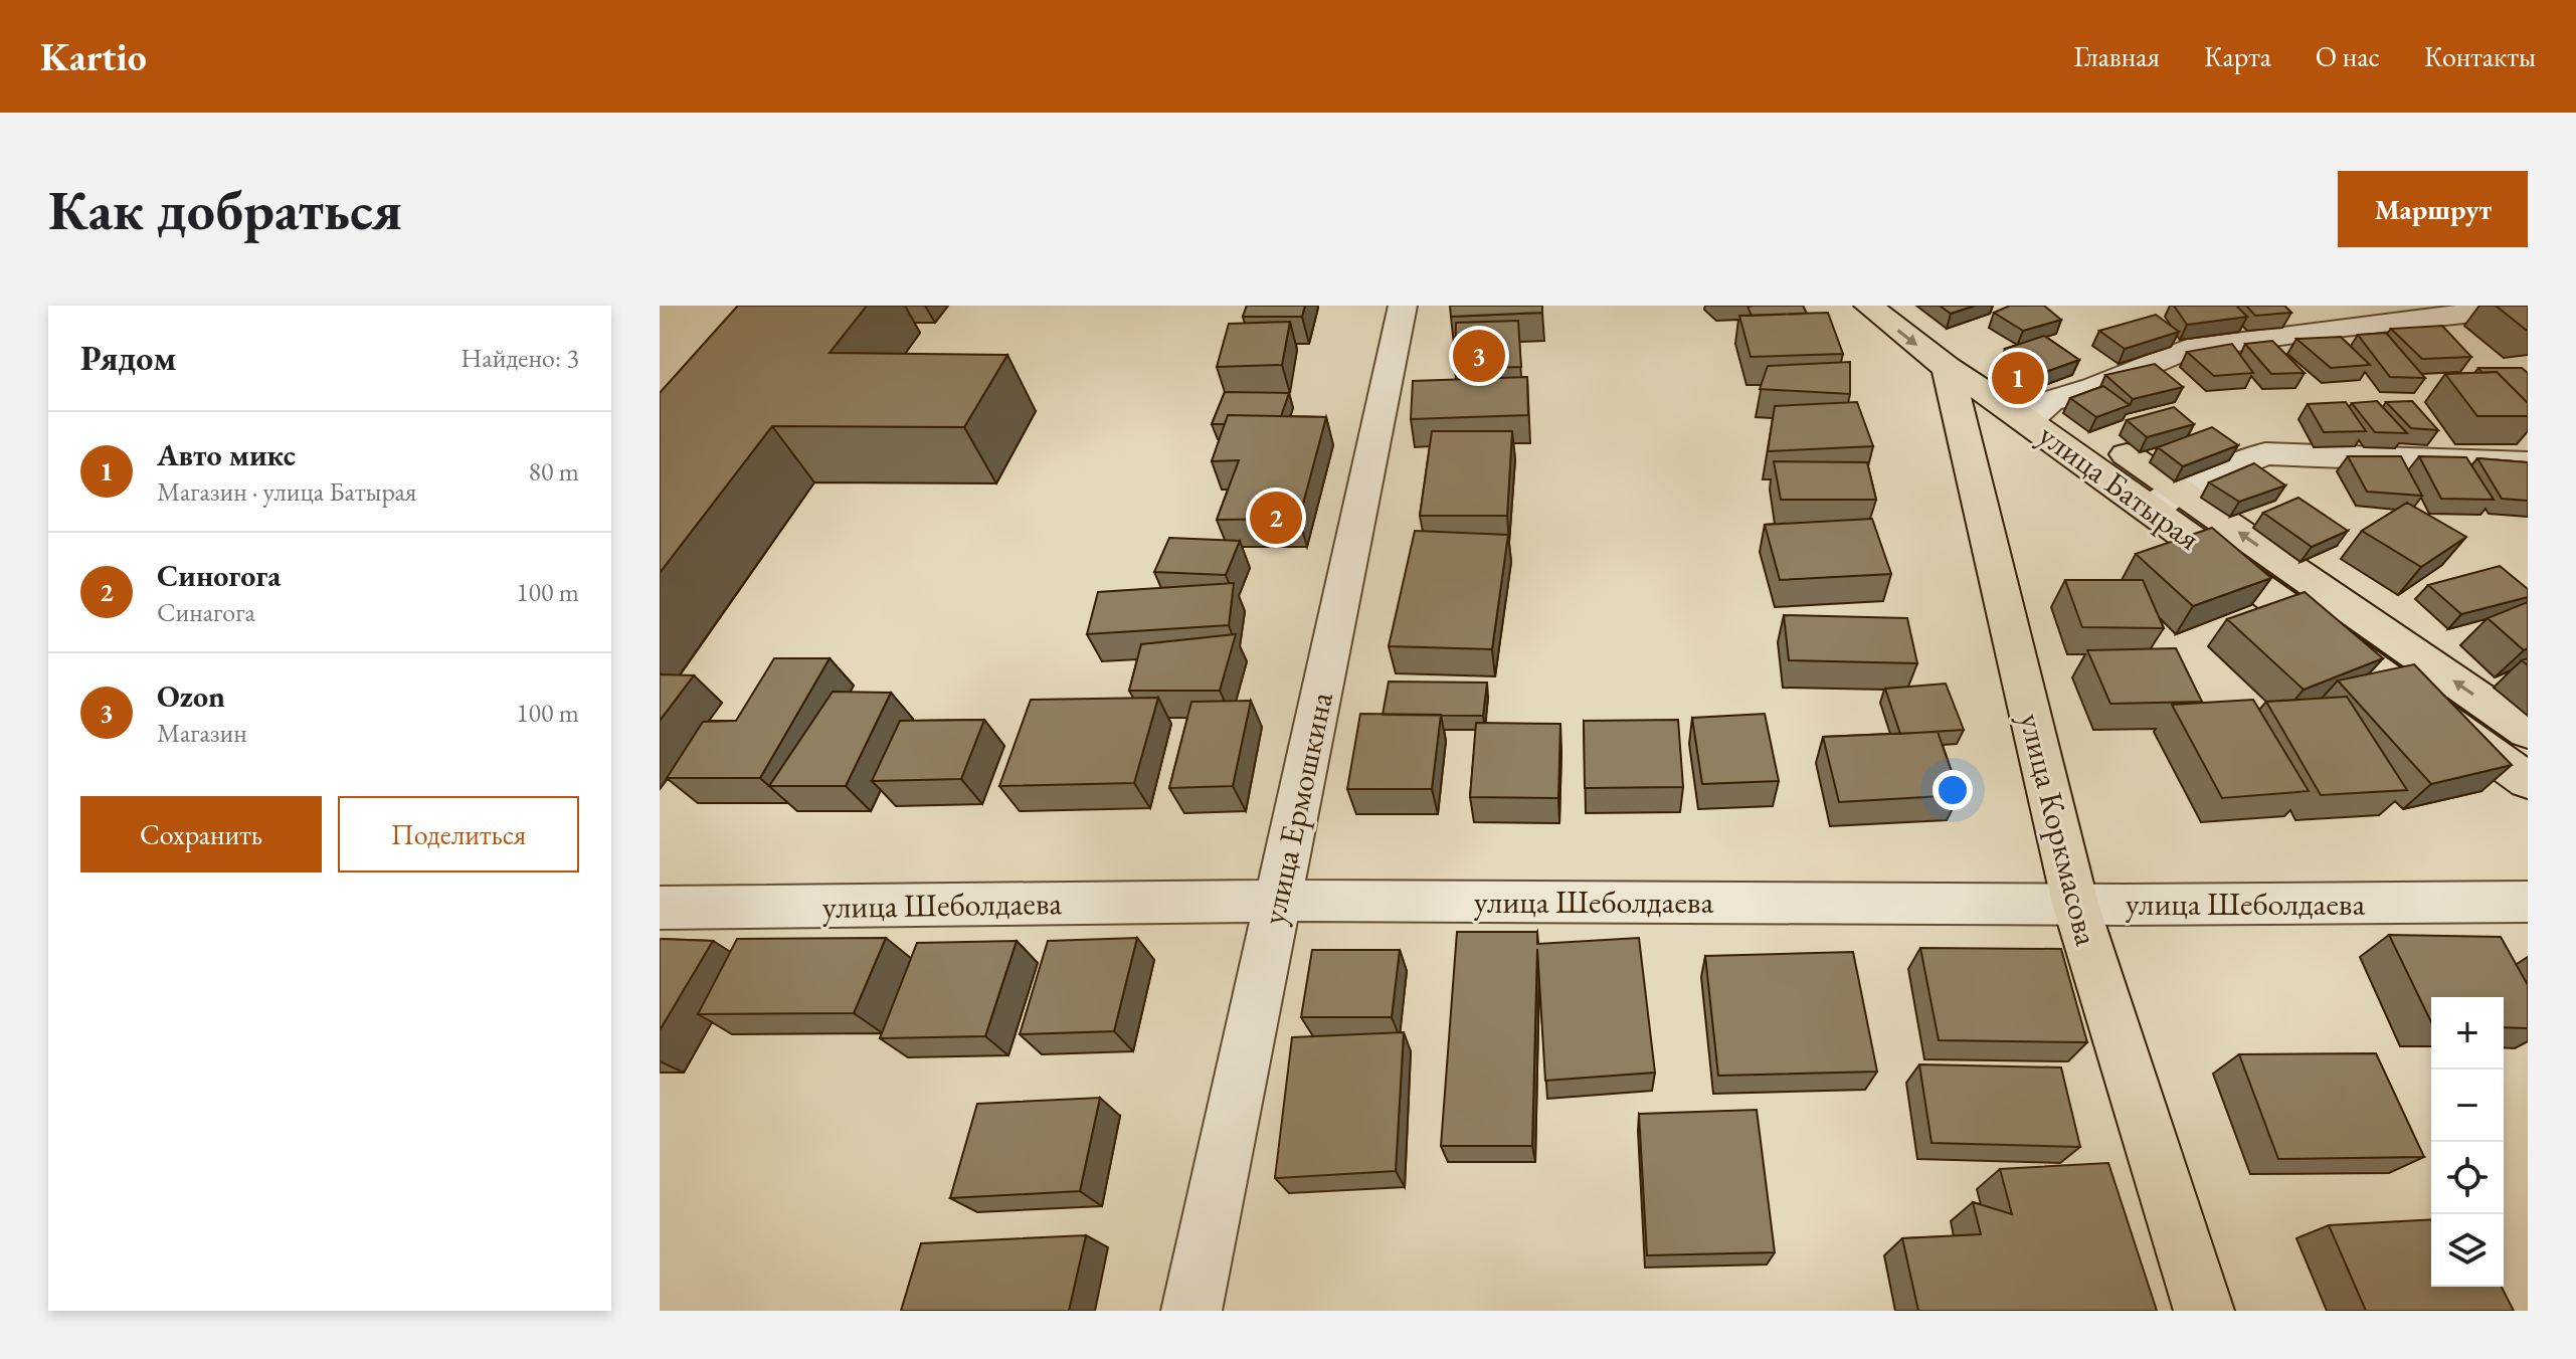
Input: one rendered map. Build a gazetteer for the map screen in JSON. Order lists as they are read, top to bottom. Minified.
{"streets":{"main road":["улица Батырая","улица Коркмасова"],"street":["улица Ермошкина","улица Шеболдаева"]},"crossings":[["улица Батырая","улица Коркмасова"],["улица Ермошкина","улица Шеболдаева"],["улица Коркмасова","улица Шеболдаева"]],"page":{"header":"Kartio","nav":["Главная","Карта","О нас","Контакты"],"buttons":["Маршрут",["Сохранить","Поделиться"]],"title":"Как добраться","heading":["Рядом","Найдено: 3"],"pins":["3","1","2"],"list":[{"mark":"1","name":"Авто микс","note":"Магазин · улица Батырая","value":"80 m"},{"mark":"2","name":"Синогога","note":"Синагога","value":"100 m"},{"mark":"3","name":"Ozon","note":"Магазин","value":"100 m"}],"map_buttons":["+","−"]}}
